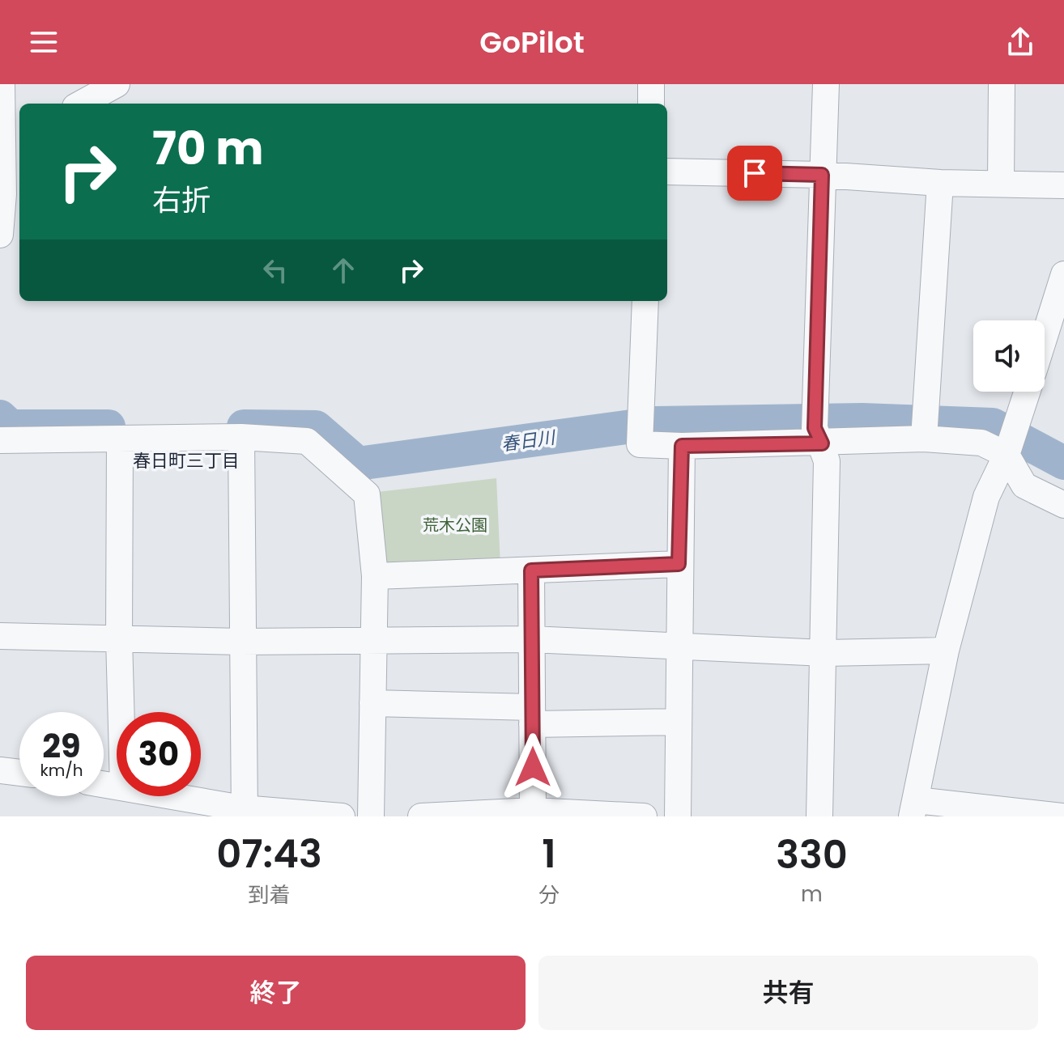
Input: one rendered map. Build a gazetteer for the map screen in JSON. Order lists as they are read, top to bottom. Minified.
{"districts":["春日町三丁目"],"water":["春日川"],"parks":["荒木公園"],"page":{"header":"GoPilot","turn":["70 m","右折"],"speed":"29 km/h","limit":"30","eta":["07:43","到着","1","分","330","m"],"buttons":["終了","共有"]}}
